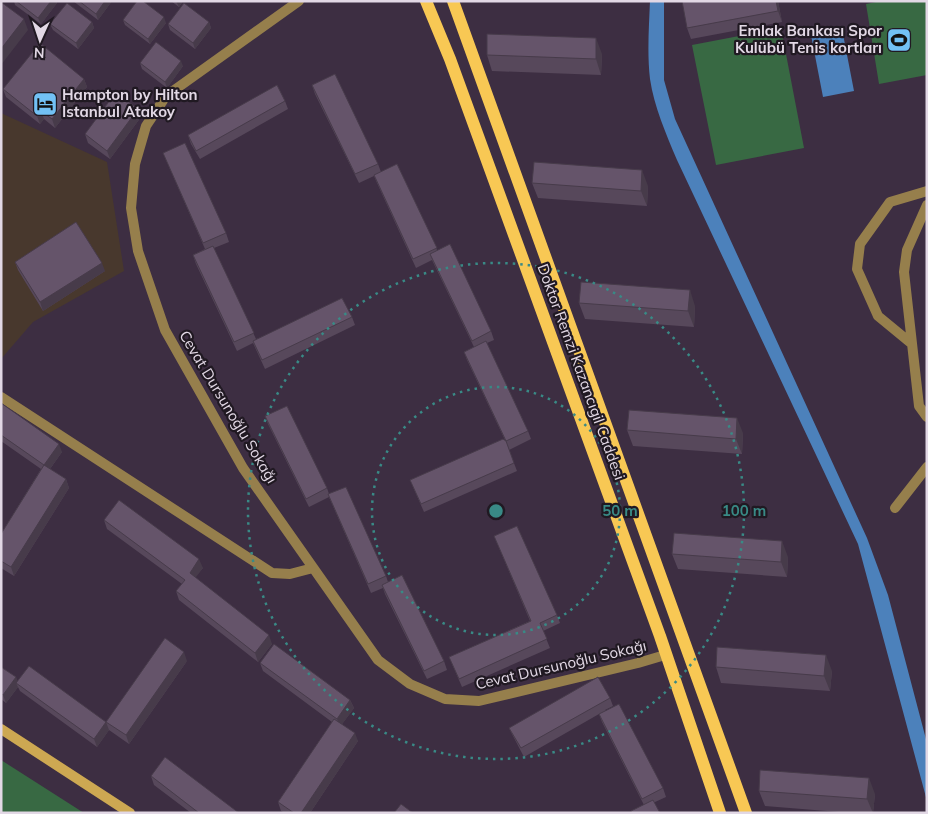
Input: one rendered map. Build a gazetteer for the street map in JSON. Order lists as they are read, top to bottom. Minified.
{"streets":{"main road":["Doktor Remzi Kazancıgil Caddesi"],"street":["Cevat Dursunoğlu Sokağı"]},"crossings":[["Doktor Remzi Kazancıgil Caddesi","Cevat Dursunoğlu Sokağı"]],"places":{"sports":["Emlak Bankası Spor Kulübü Tenis kortları"],"hotel":["Hampton by Hilton Istanbul Atakoy"]},"north":"bottom","rings":["50 m","100 m"]}
